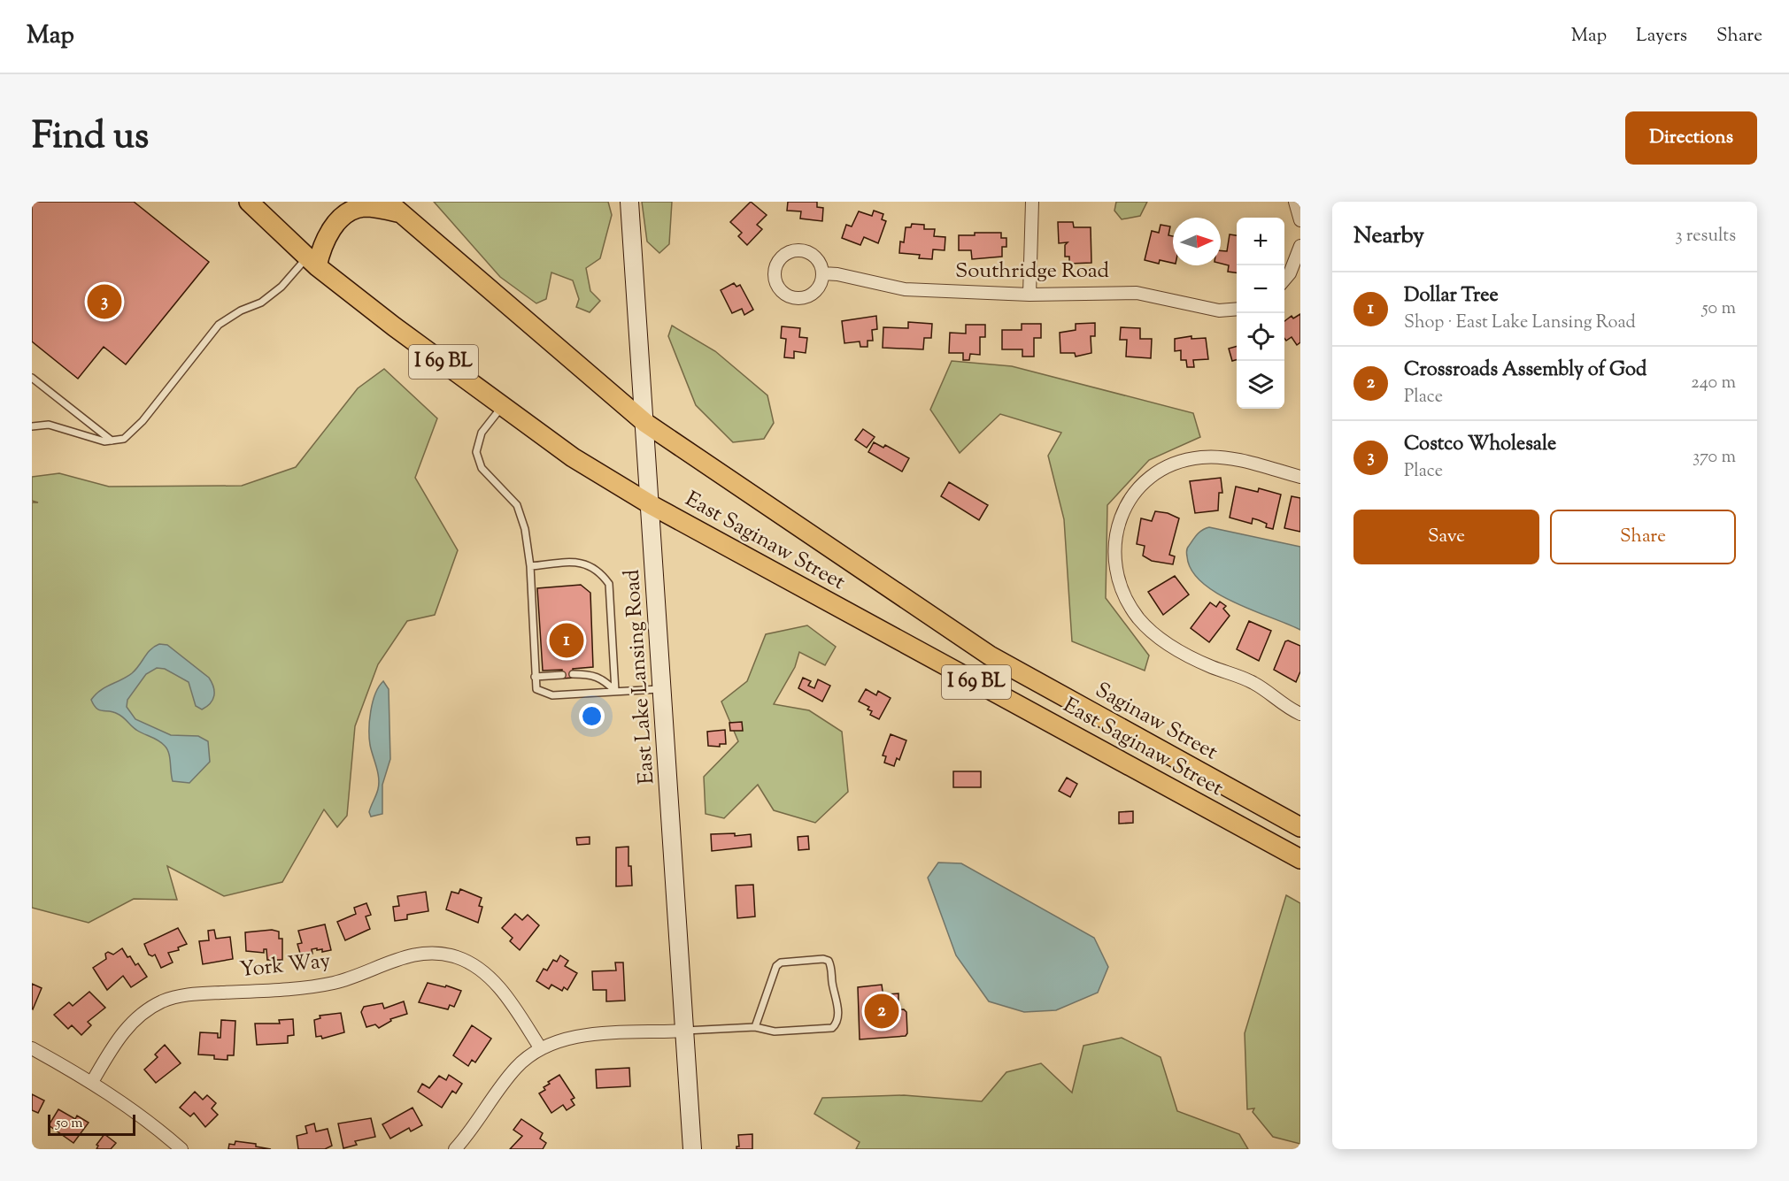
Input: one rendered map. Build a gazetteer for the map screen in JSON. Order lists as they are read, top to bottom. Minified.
{"streets":{"main road":["I 69 BL","East Saginaw Street","Saginaw Street"],"street":["Southridge Road","East Lake Lansing Road","York Way"]},"crossings":[["East Saginaw Street","East Lake Lansing Road"],["East Saginaw Street","Saginaw Street"]],"scale_bar":"50 m","north":"right","page":{"header":"Map","nav":["Map","Layers","Share"],"title":"Find us","buttons":["Directions",["Save","Share"]],"heading":["Nearby","3 results"],"map_buttons":["+","−"],"list":[{"mark":"1","name":"Dollar Tree","note":"Shop · East Lake Lansing Road","value":"50 m"},{"mark":"2","name":"Crossroads Assembly of God","note":"Place","value":"240 m"},{"mark":"3","name":"Costco Wholesale","note":"Place","value":"370 m"}],"pins":["3","1","2"],"scale":"50 m"}}
